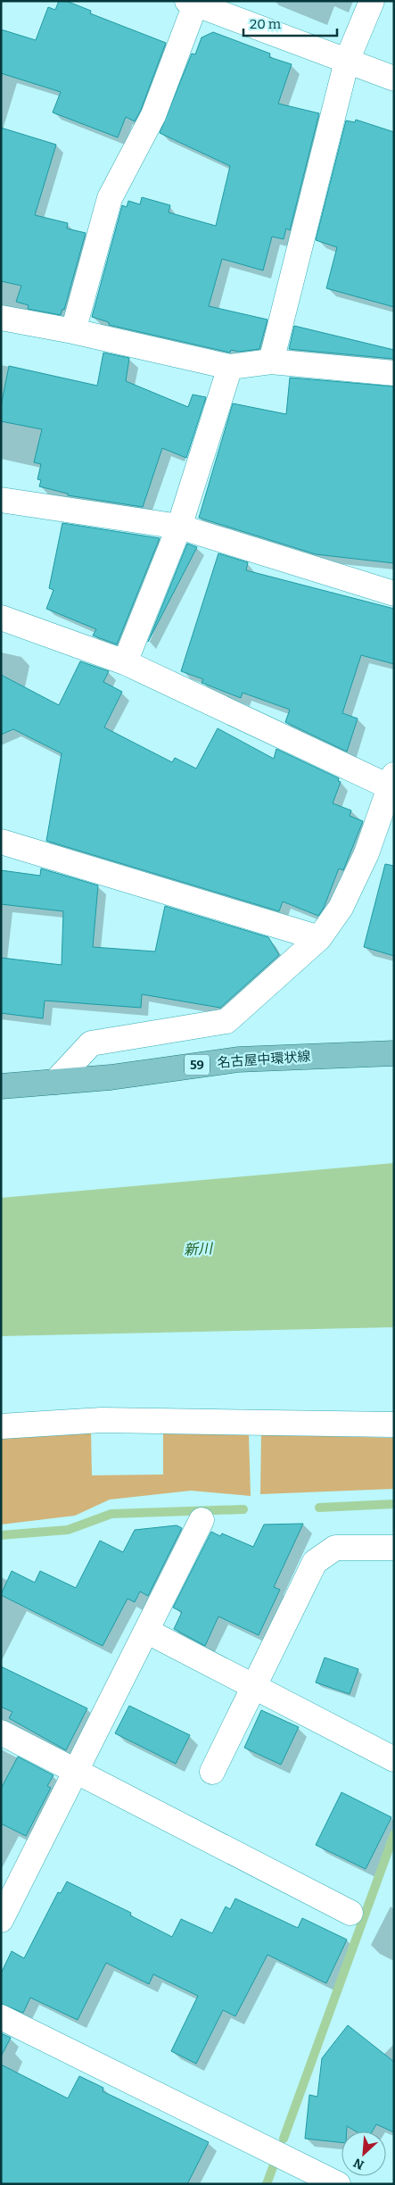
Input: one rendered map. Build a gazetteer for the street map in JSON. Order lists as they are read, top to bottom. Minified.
{"streets":{"main road":["名古屋中環状線","59"]},"water":["新川"],"scale_bar":"20 m","north":"bottom left"}
